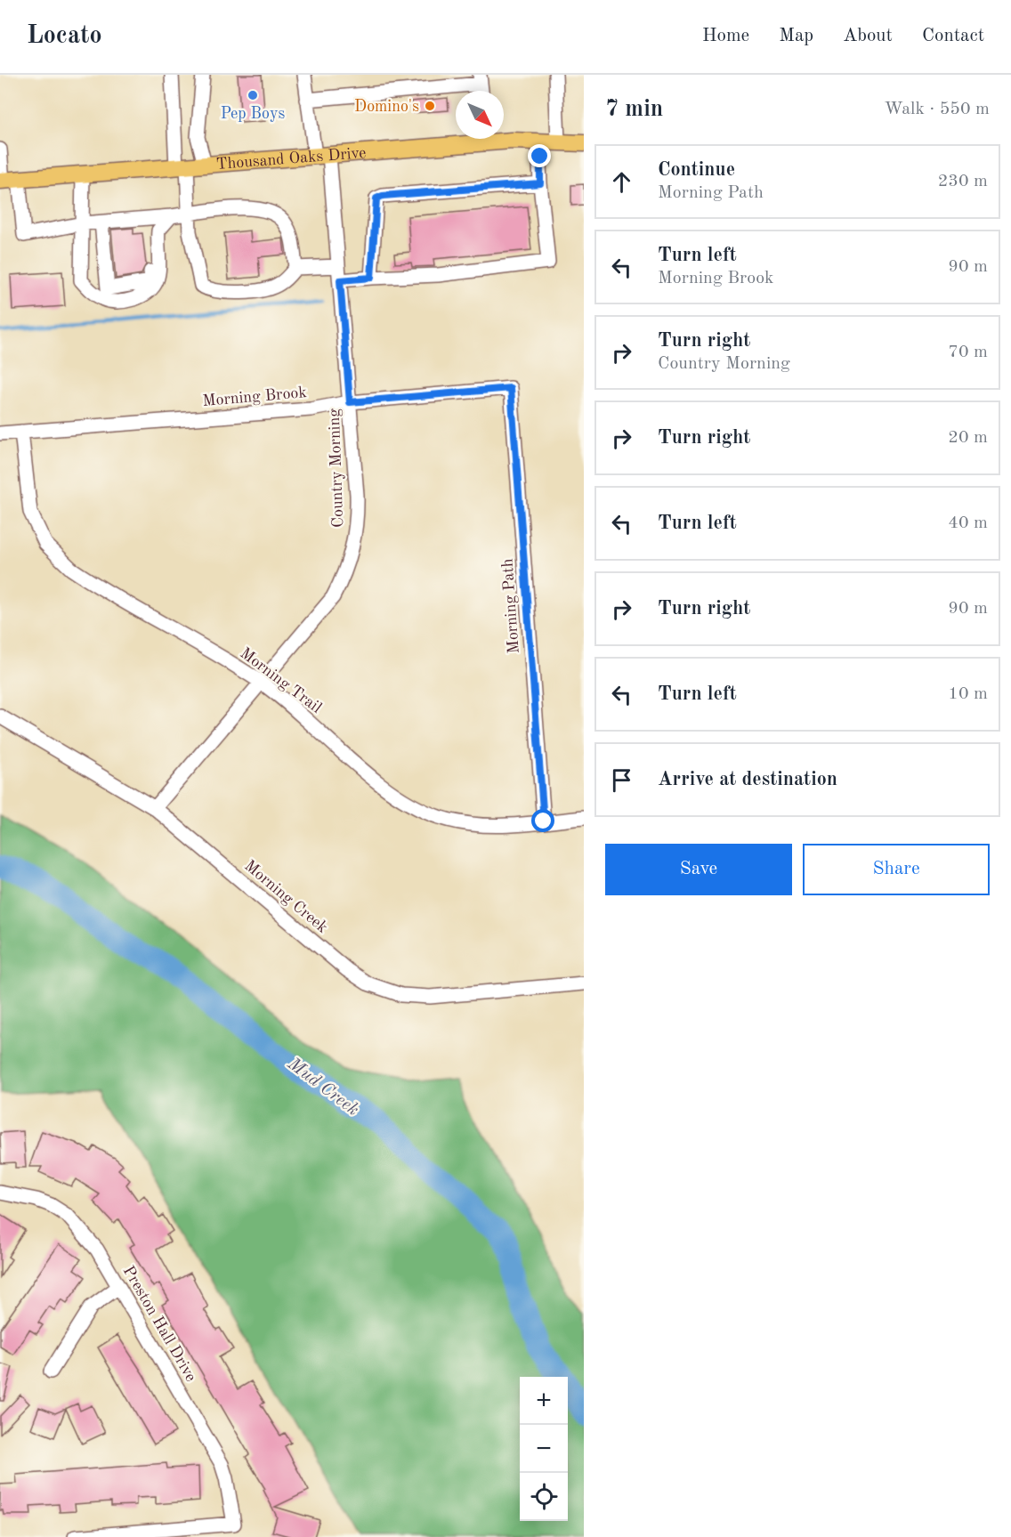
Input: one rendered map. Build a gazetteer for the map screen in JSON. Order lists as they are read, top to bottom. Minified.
{"streets":{"main road":["Thousand Oaks Drive"],"street":["Morning Brook","Country Morning","Morning Path","Morning Trail","Morning Creek","Preston Hall Drive"]},"crossings":[["Thousand Oaks Drive","Country Morning"],["Morning Brook","Country Morning"],["Morning Brook","Morning Path"],["Morning Brook","Morning Trail"],["Country Morning","Morning Trail"],["Country Morning","Morning Creek"],["Morning Path","Morning Trail"]],"water":["Mud Creek"],"places":["Pep Boys","Domino's"],"north":"bottom right","page":{"header":"Locato","nav":["Home","Map","About","Contact"],"heading":["7 min","Walk · 550 m"],"list":[["Continue","Morning Path","230 m"],["Turn left","Morning Brook","90 m"],["Turn right","Country Morning","70 m"],["Turn right","20 m"],["Turn left","40 m"],["Turn right","90 m"],["Turn left","10 m"],"Arrive at destination"],"buttons":["Save","Share"],"map_buttons":["+","−"]}}
